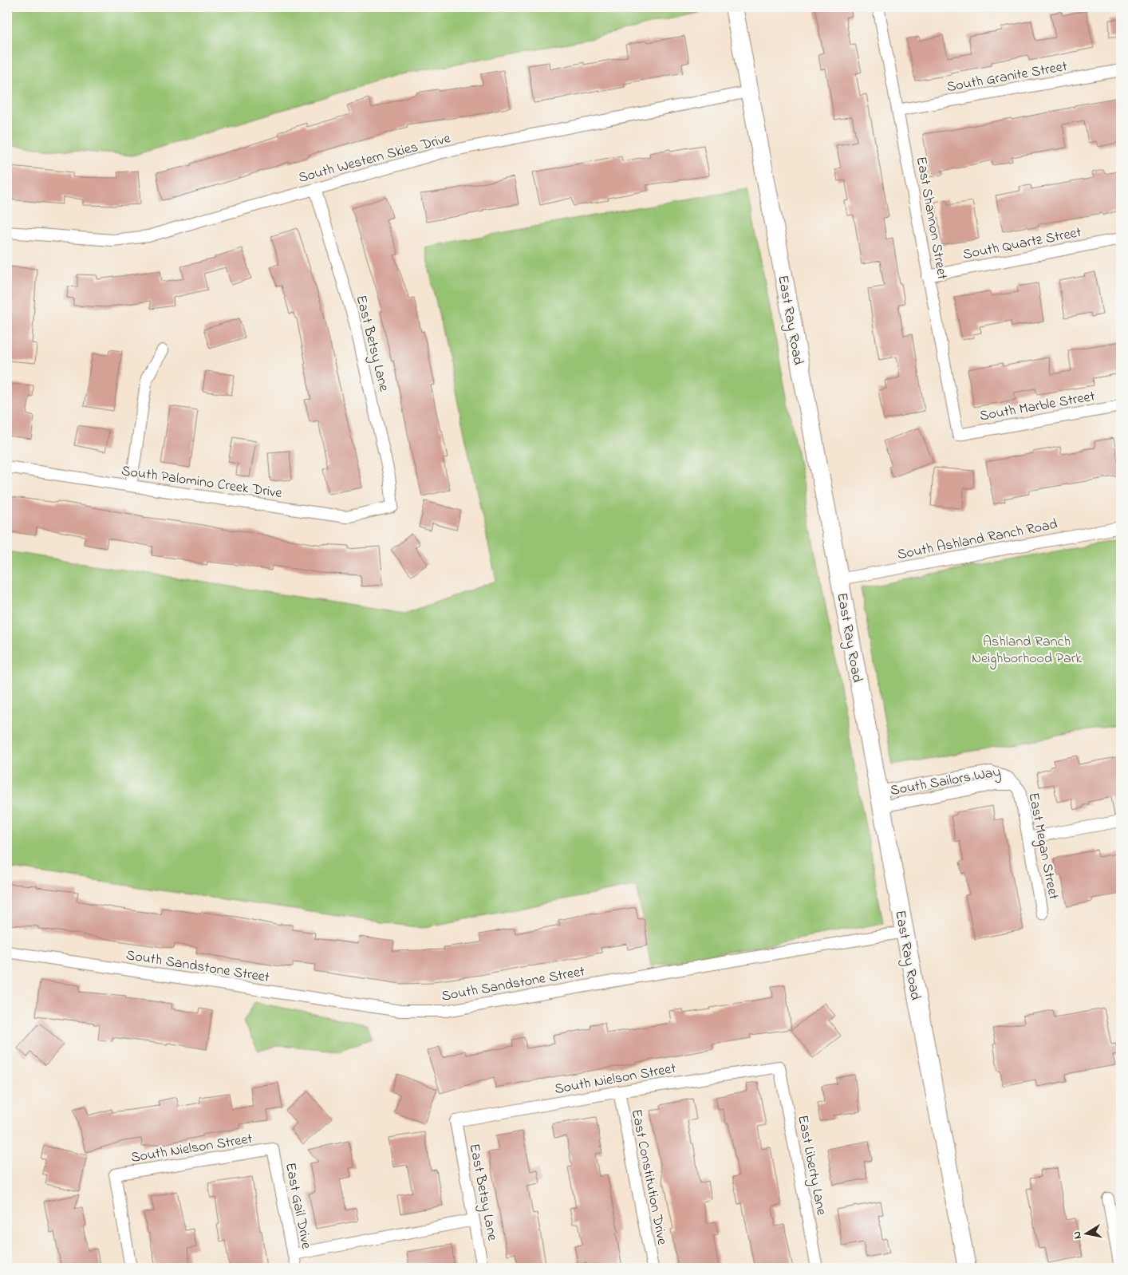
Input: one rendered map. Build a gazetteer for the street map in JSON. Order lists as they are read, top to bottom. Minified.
{"streets":{"main road":["East Ray Road"],"street":["South Granite Street","South Western Skies Drive","East Shannon Street","South Quartz Street","East Betsy Lane","South Marble Street","South Palomino Creek Drive","South Ashland Ranch Road","South Sailors Way","East Megan Street","South Sandstone Street","South Nielson Street","East Liberty Lane","East Constitution Drive","East Gail Drive"]},"crossings":[["South Granite Street","East Shannon Street"],["South Western Skies Drive","East Ray Road"],["South Western Skies Drive","East Betsy Lane"],["East Shannon Street","South Quartz Street"],["East Shannon Street","South Marble Street"],["East Ray Road","South Ashland Ranch Road"],["East Ray Road","South Sailors Way"],["East Ray Road","South Sandstone Street"],["East Betsy Lane","South Palomino Creek Drive"],["East Betsy Lane","South Nielson Street"],["South Sailors Way","East Megan Street"],["South Nielson Street","East Liberty Lane"],["South Nielson Street","East Constitution Drive"],["South Nielson Street","East Gail Drive"]],"parks":["Ashland Ranch Neighborhood Park"],"north":"left"}
